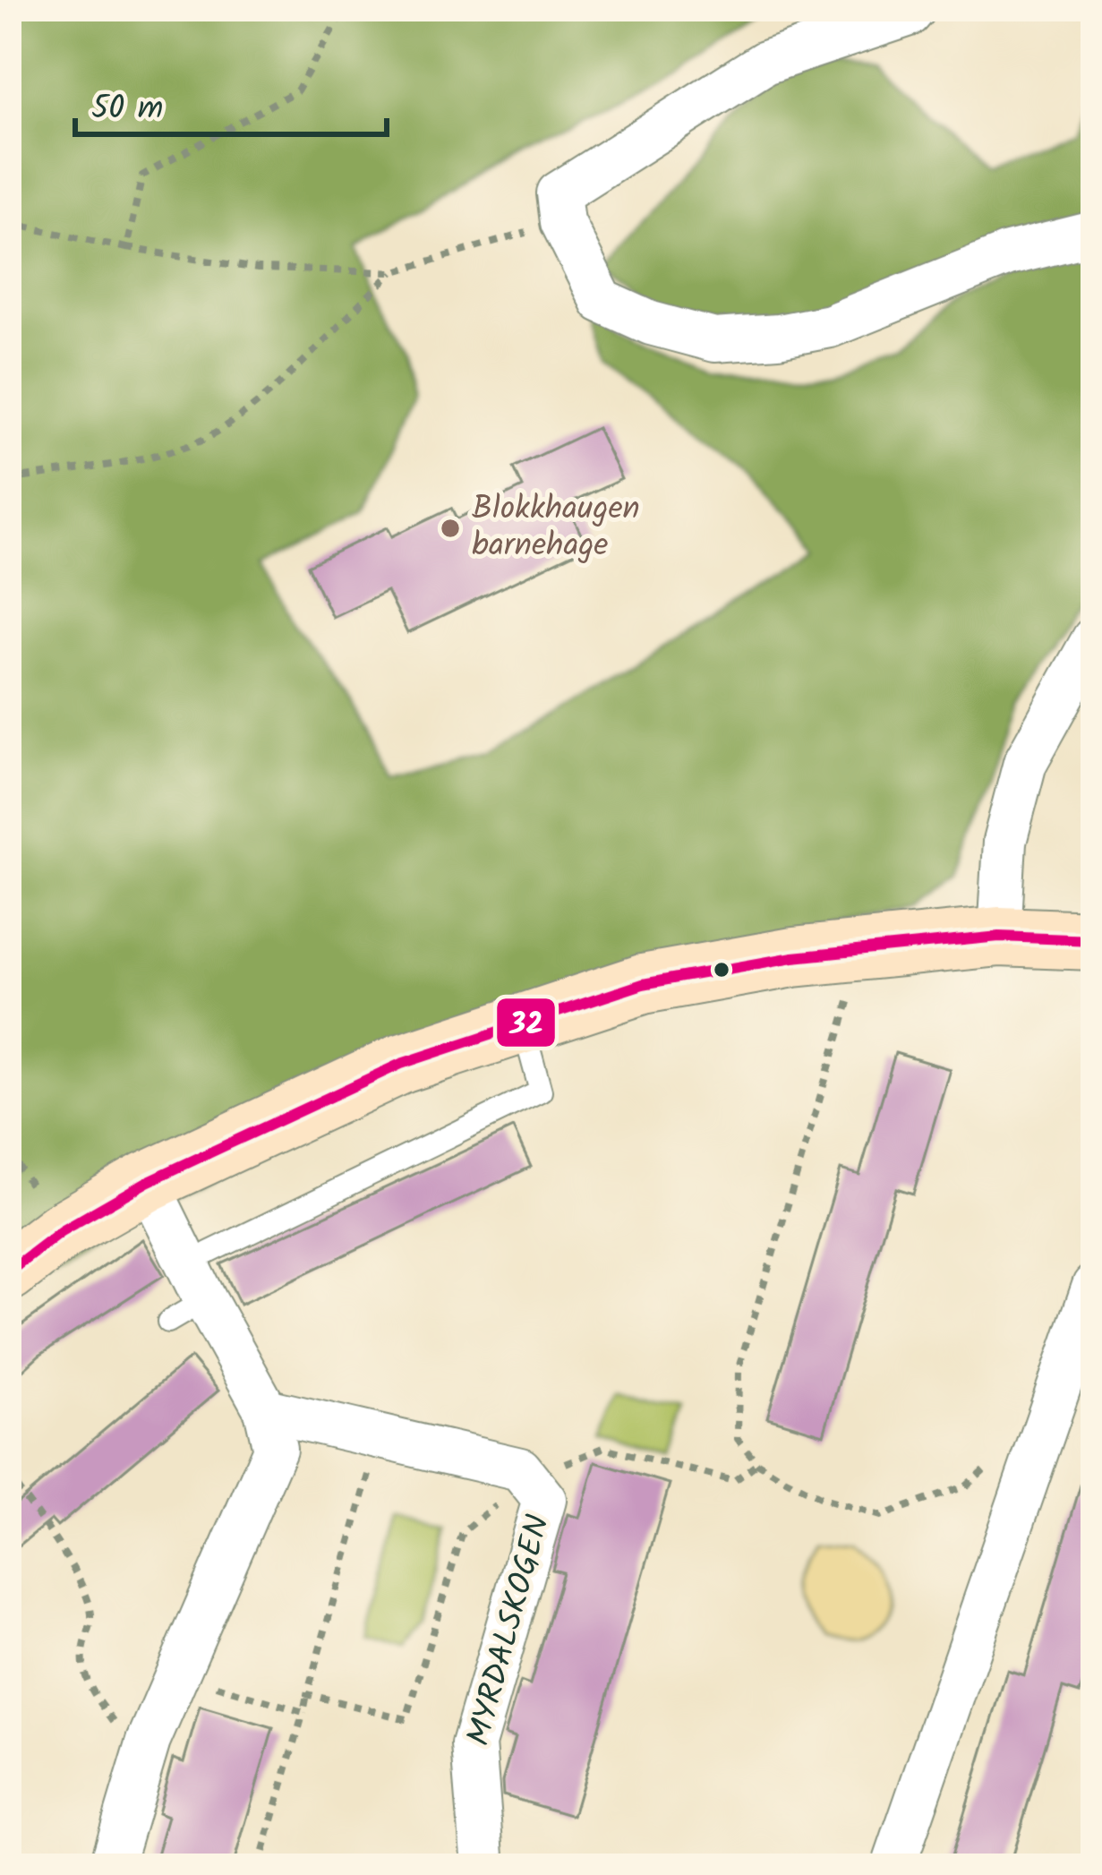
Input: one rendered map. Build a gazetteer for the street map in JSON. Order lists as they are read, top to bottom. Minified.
{"streets":{"street":["MYRDALSKOGEN"]},"places":["Blokkhaugen barnehage"],"lines":["transit line 32"],"scale_bar":"50 m"}
